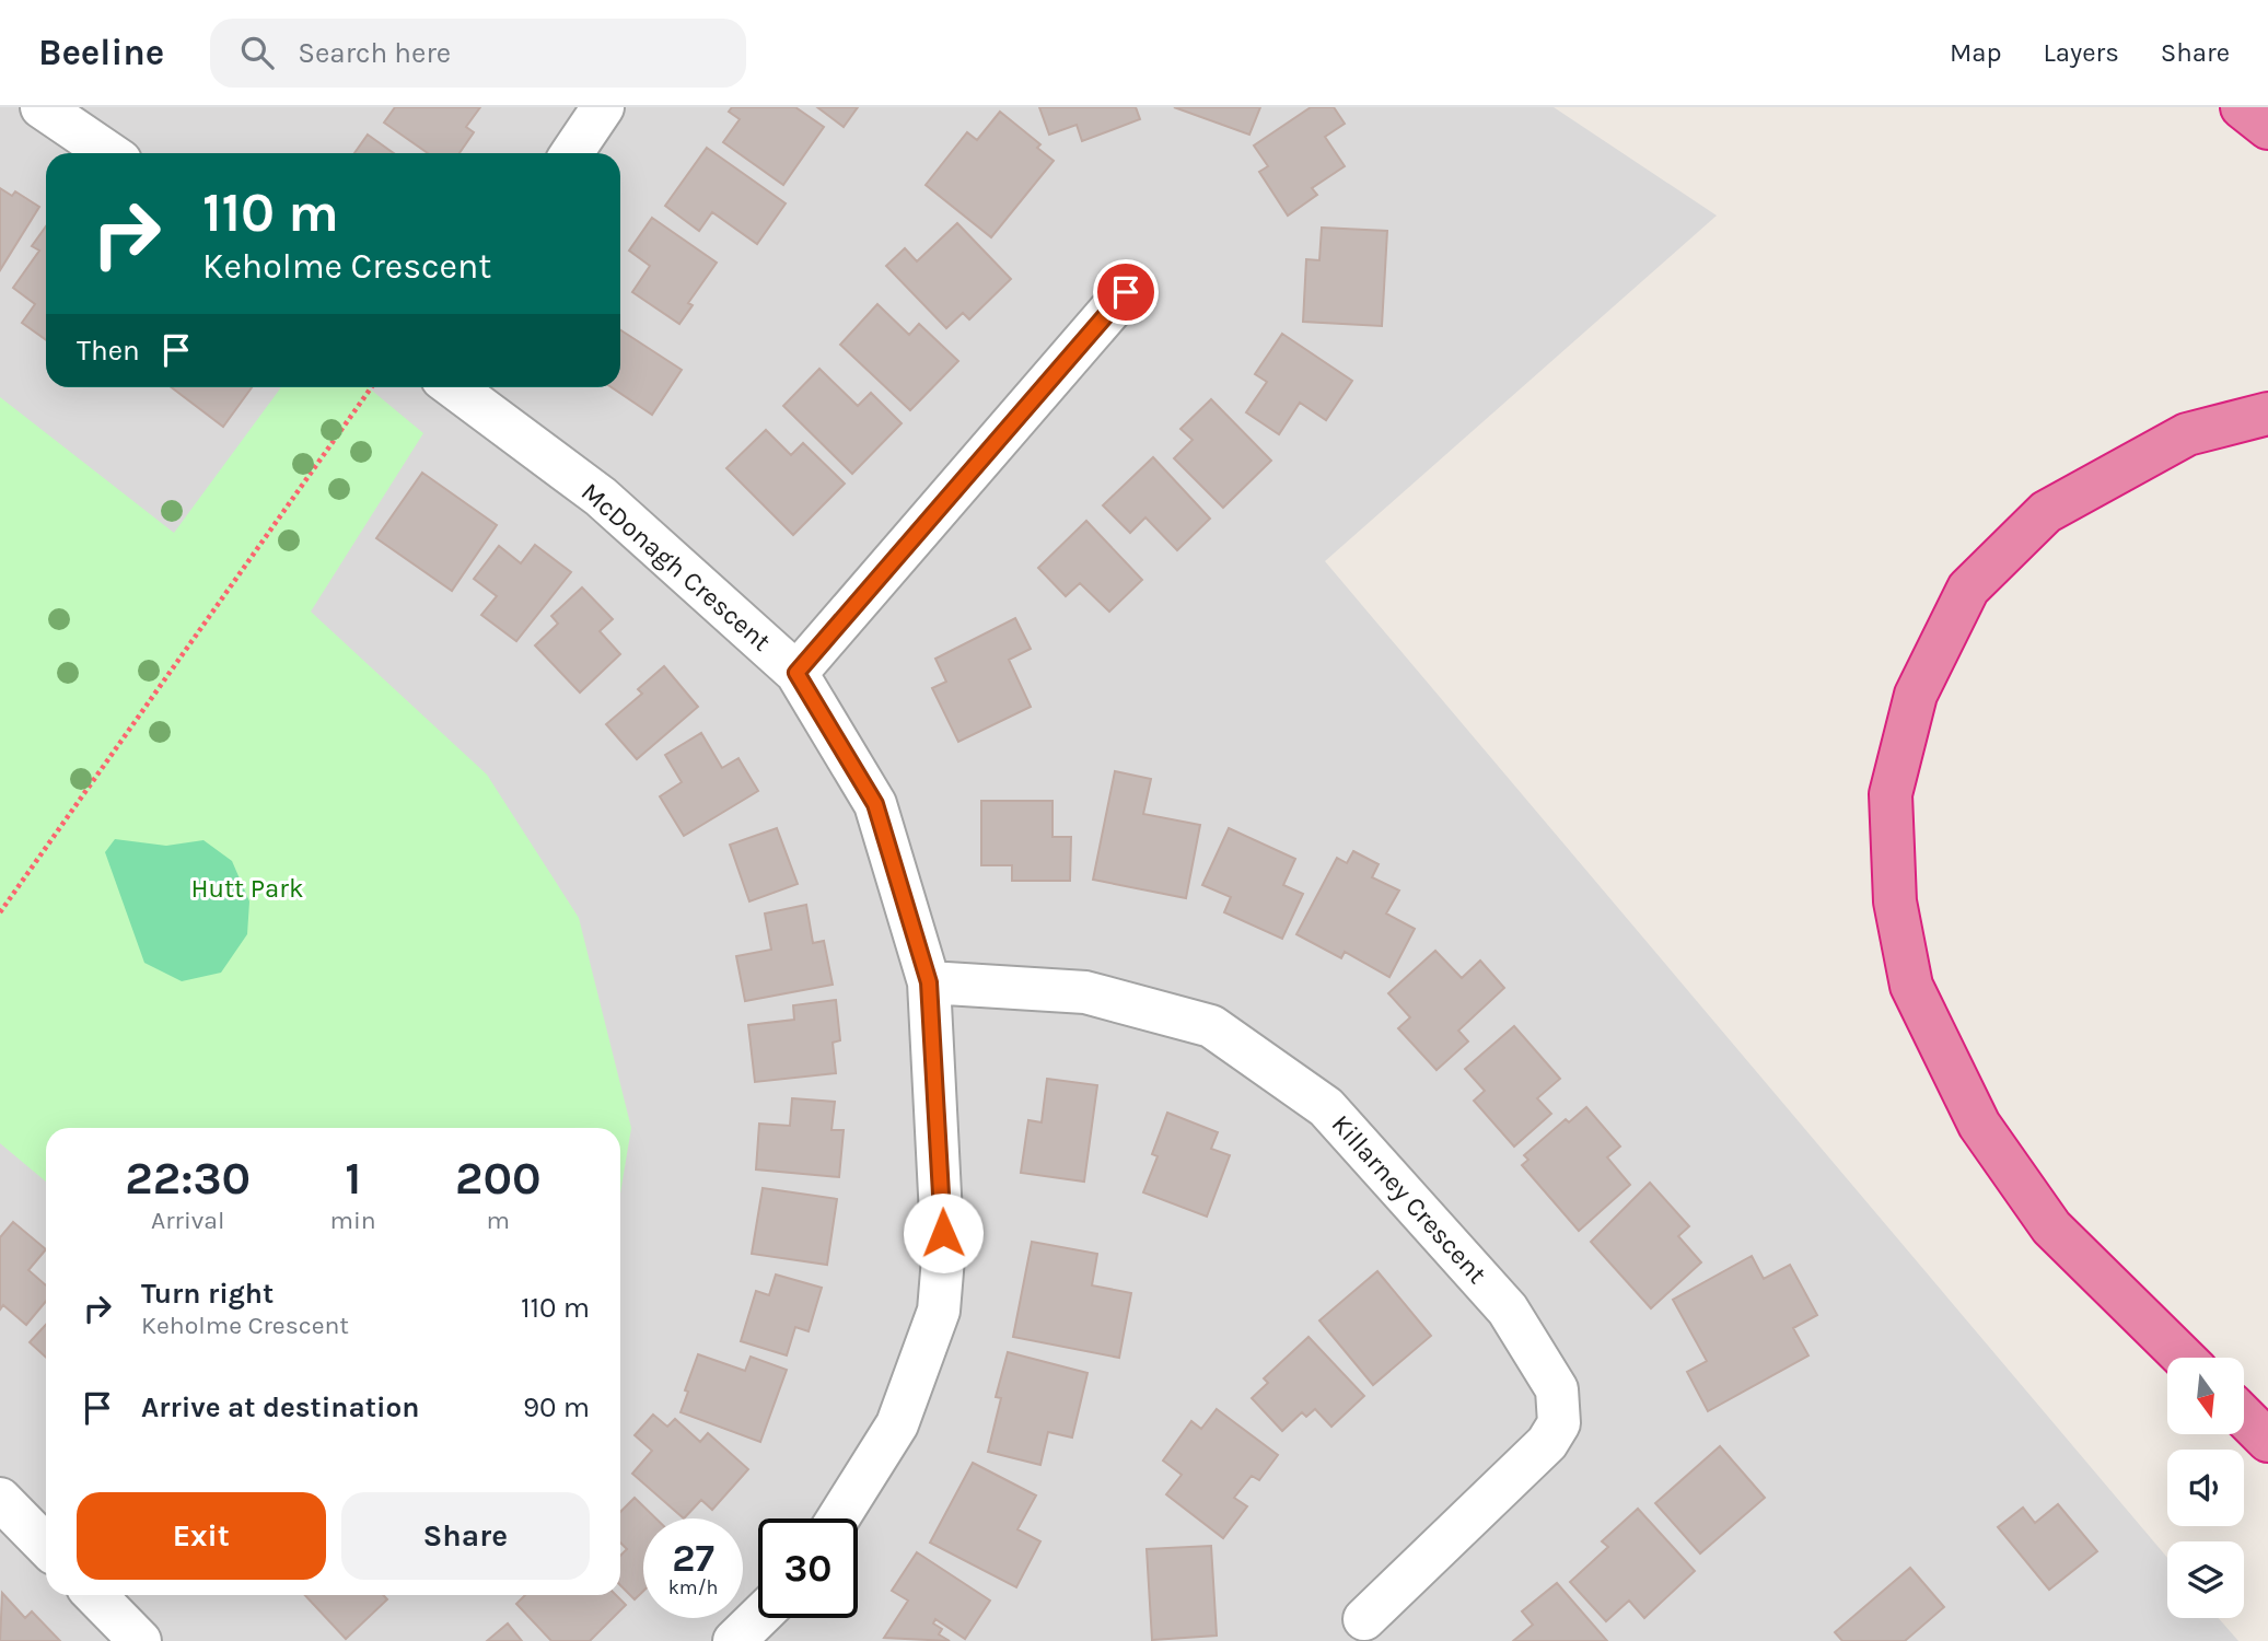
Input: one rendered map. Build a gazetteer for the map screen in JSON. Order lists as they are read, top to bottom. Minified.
{"streets":{"street":["McDonagh Crescent","Killarney Crescent"]},"crossings":[["McDonagh Crescent","Killarney Crescent"]],"parks":["Hutt Park"],"north":"bottom","page":{"header":"Beeline","search":"Search here","nav":["Map","Layers","Share"],"turn":["110 m","Keholme Crescent"],"then":"Then","eta":["22:30","Arrival","1","min","200","m"],"list":[{"name":"Turn right","note":"Keholme Crescent","value":"110 m"},{"name":"Arrive at destination","value":"90 m"}],"buttons":["Exit","Share"],"speed":"27 km/h","limit":"30"}}
